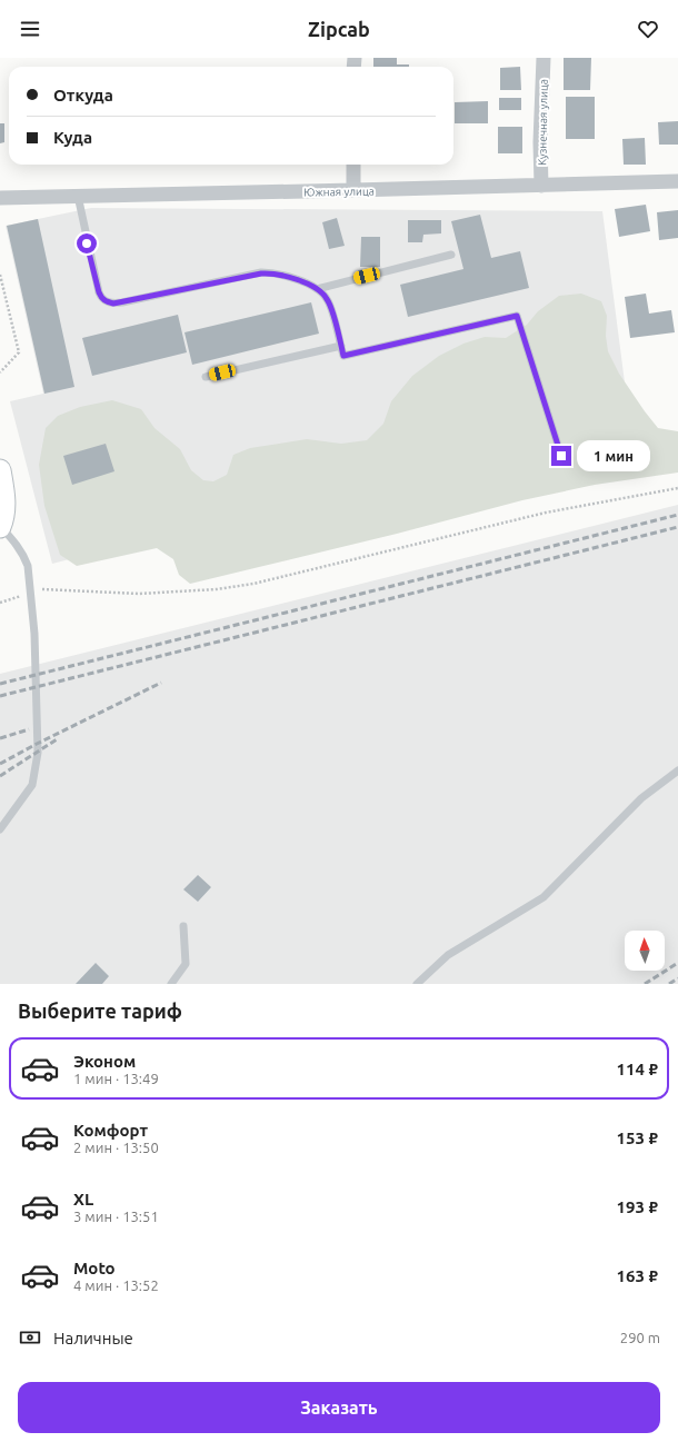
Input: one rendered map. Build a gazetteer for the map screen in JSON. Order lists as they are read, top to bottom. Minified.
{"streets":{"street":["Кузнечная улица","Южная улица"]},"crossings":[["Кузнечная улица","Южная улица"]],"north":"top","page":{"header":"Zipcab","banner":["Откуда","Куда"],"bubble":"1 мин","heading":"Выберите тариф","list":[{"name":"Эконом","note":"1 мин · 13:49","value":"114 ₽"},{"name":"Комфорт","note":"2 мин · 13:50","value":"153 ₽"},{"name":"XL","note":"3 мин · 13:51","value":"193 ₽"},{"name":"Moto","note":"4 мин · 13:52","value":"163 ₽"}],"pay":["Наличные","290 m"],"buttons":"Заказать"}}
